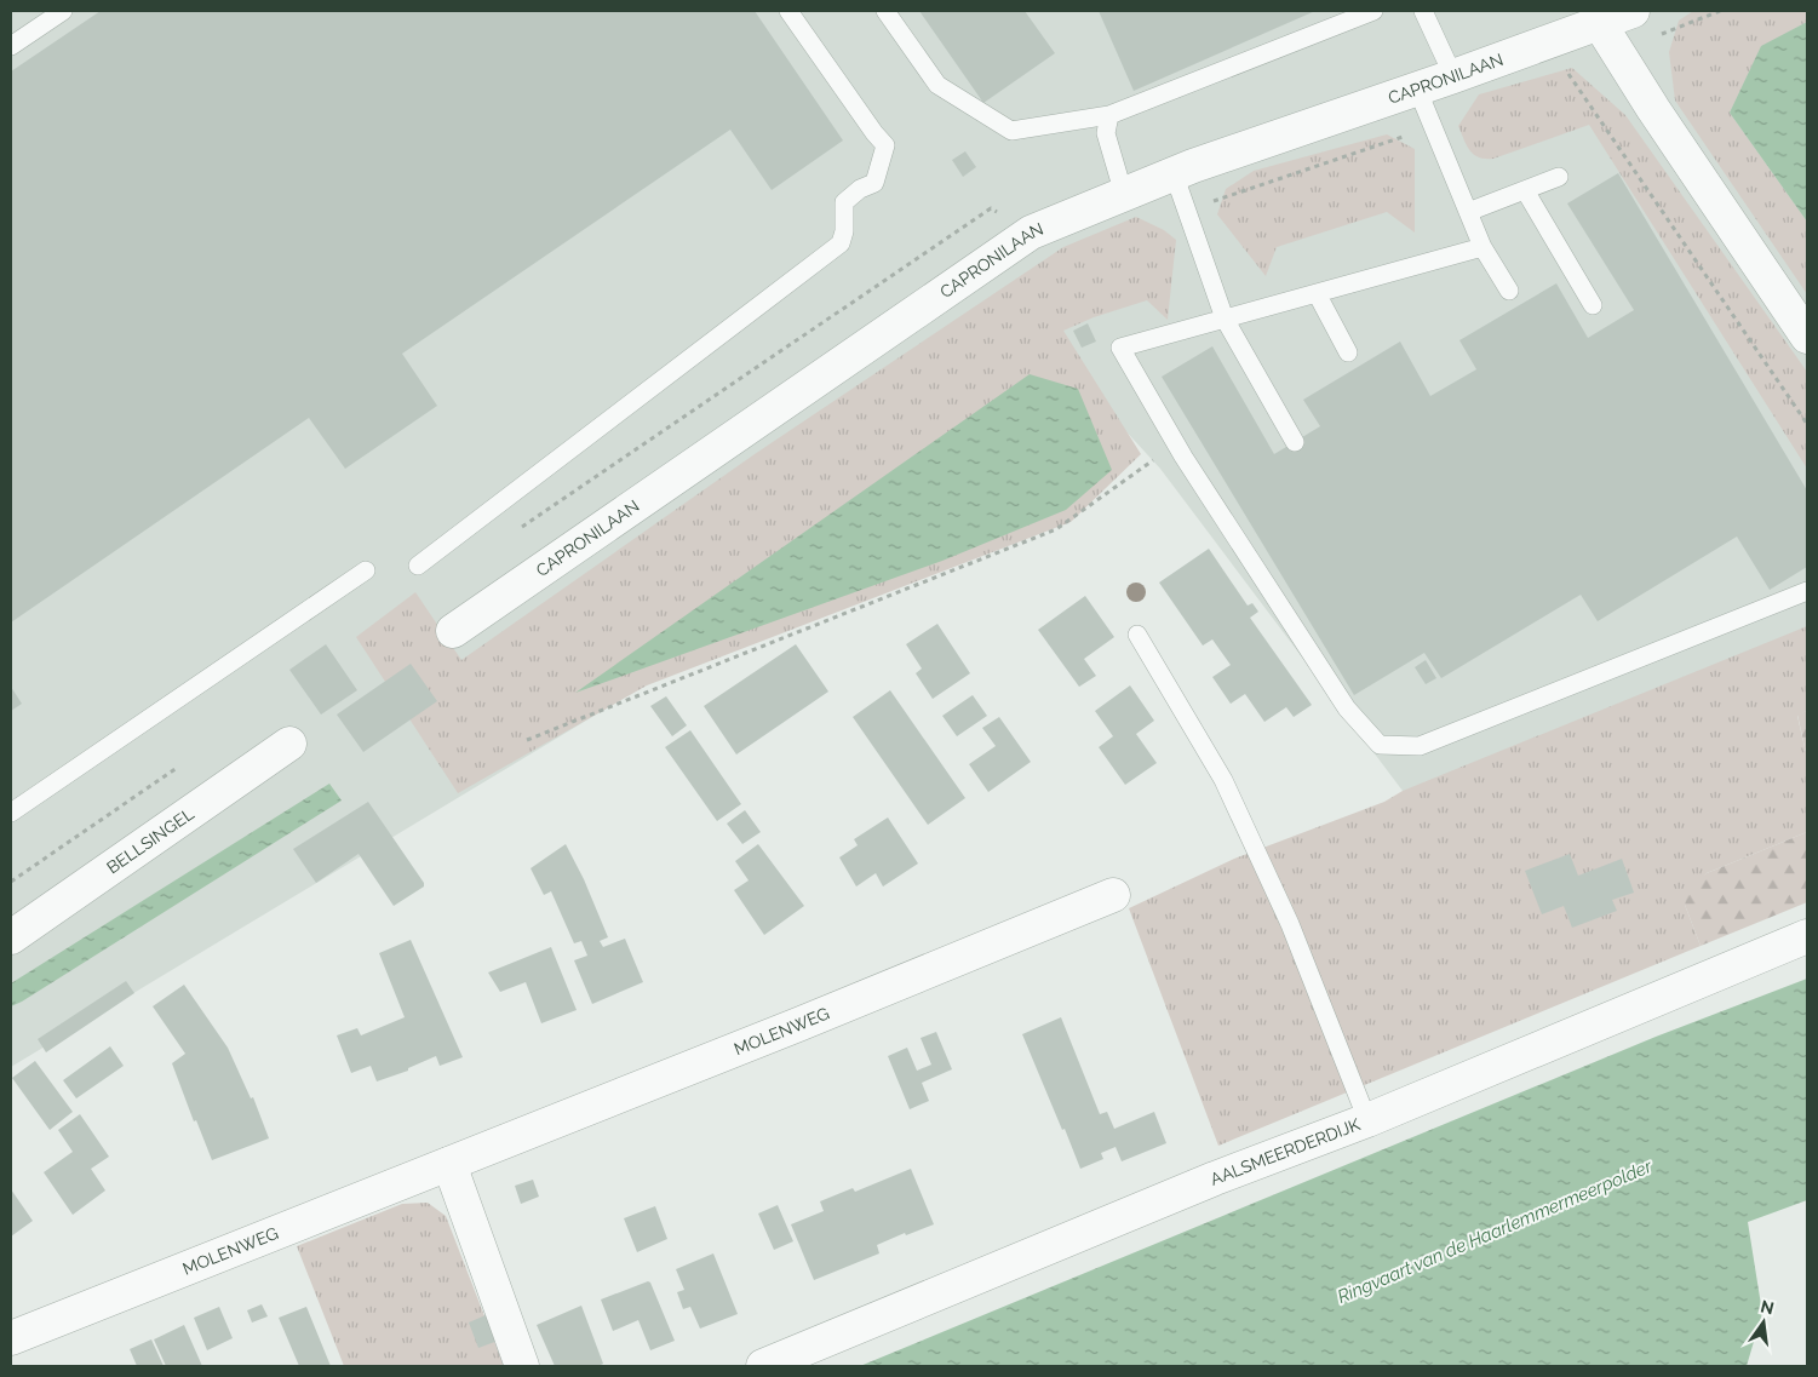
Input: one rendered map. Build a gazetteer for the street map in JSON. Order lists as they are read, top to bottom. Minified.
{"streets":{"street":["CAPRONILAAN","BELLSINGEL","MOLENWEG","AALSMEERDERDIJK"]},"water":["Ringvaart van de Haarlemmermeerpolder"],"north":"top"}
